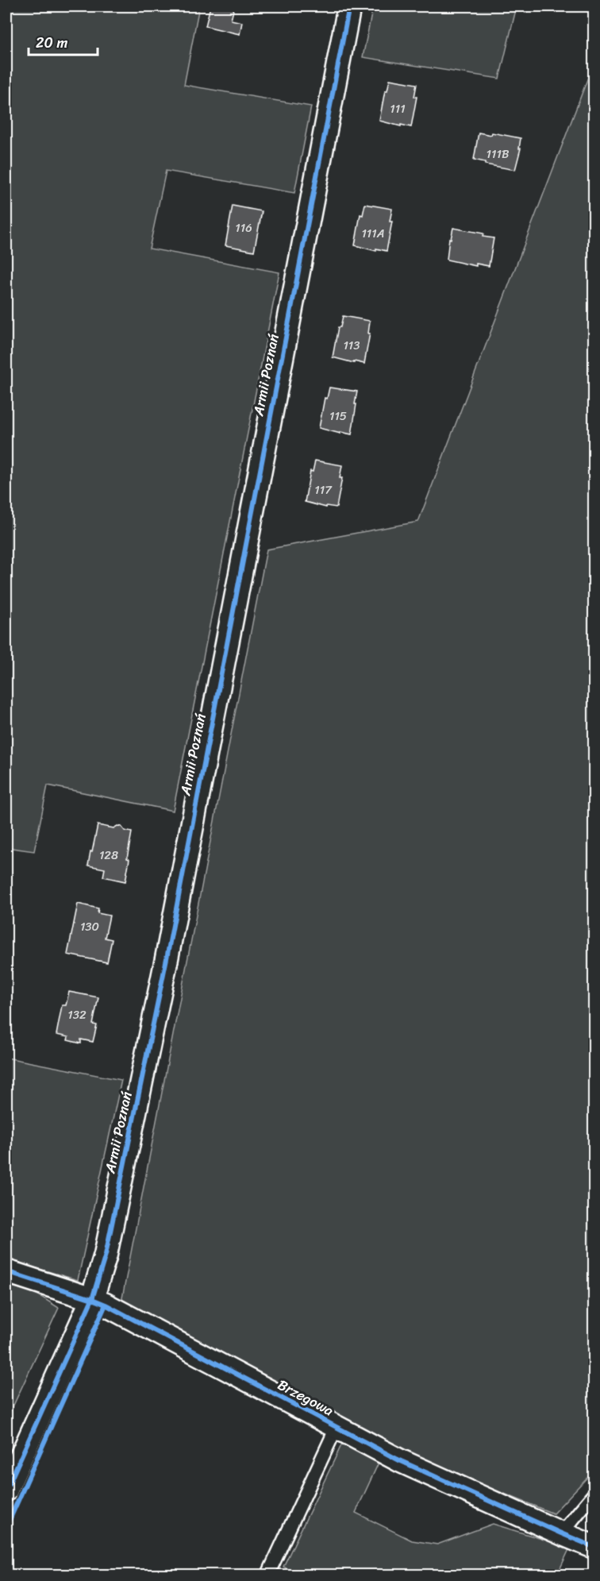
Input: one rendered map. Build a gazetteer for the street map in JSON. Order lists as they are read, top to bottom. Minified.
{"streets":{"street":["Armii Poznań","Brzegowa"]},"crossings":[["Armii Poznań","Brzegowa"]],"house_numbers":["111","111B","116","111A","113","115","117","128","130","132"],"scale_bar":"20 m"}
